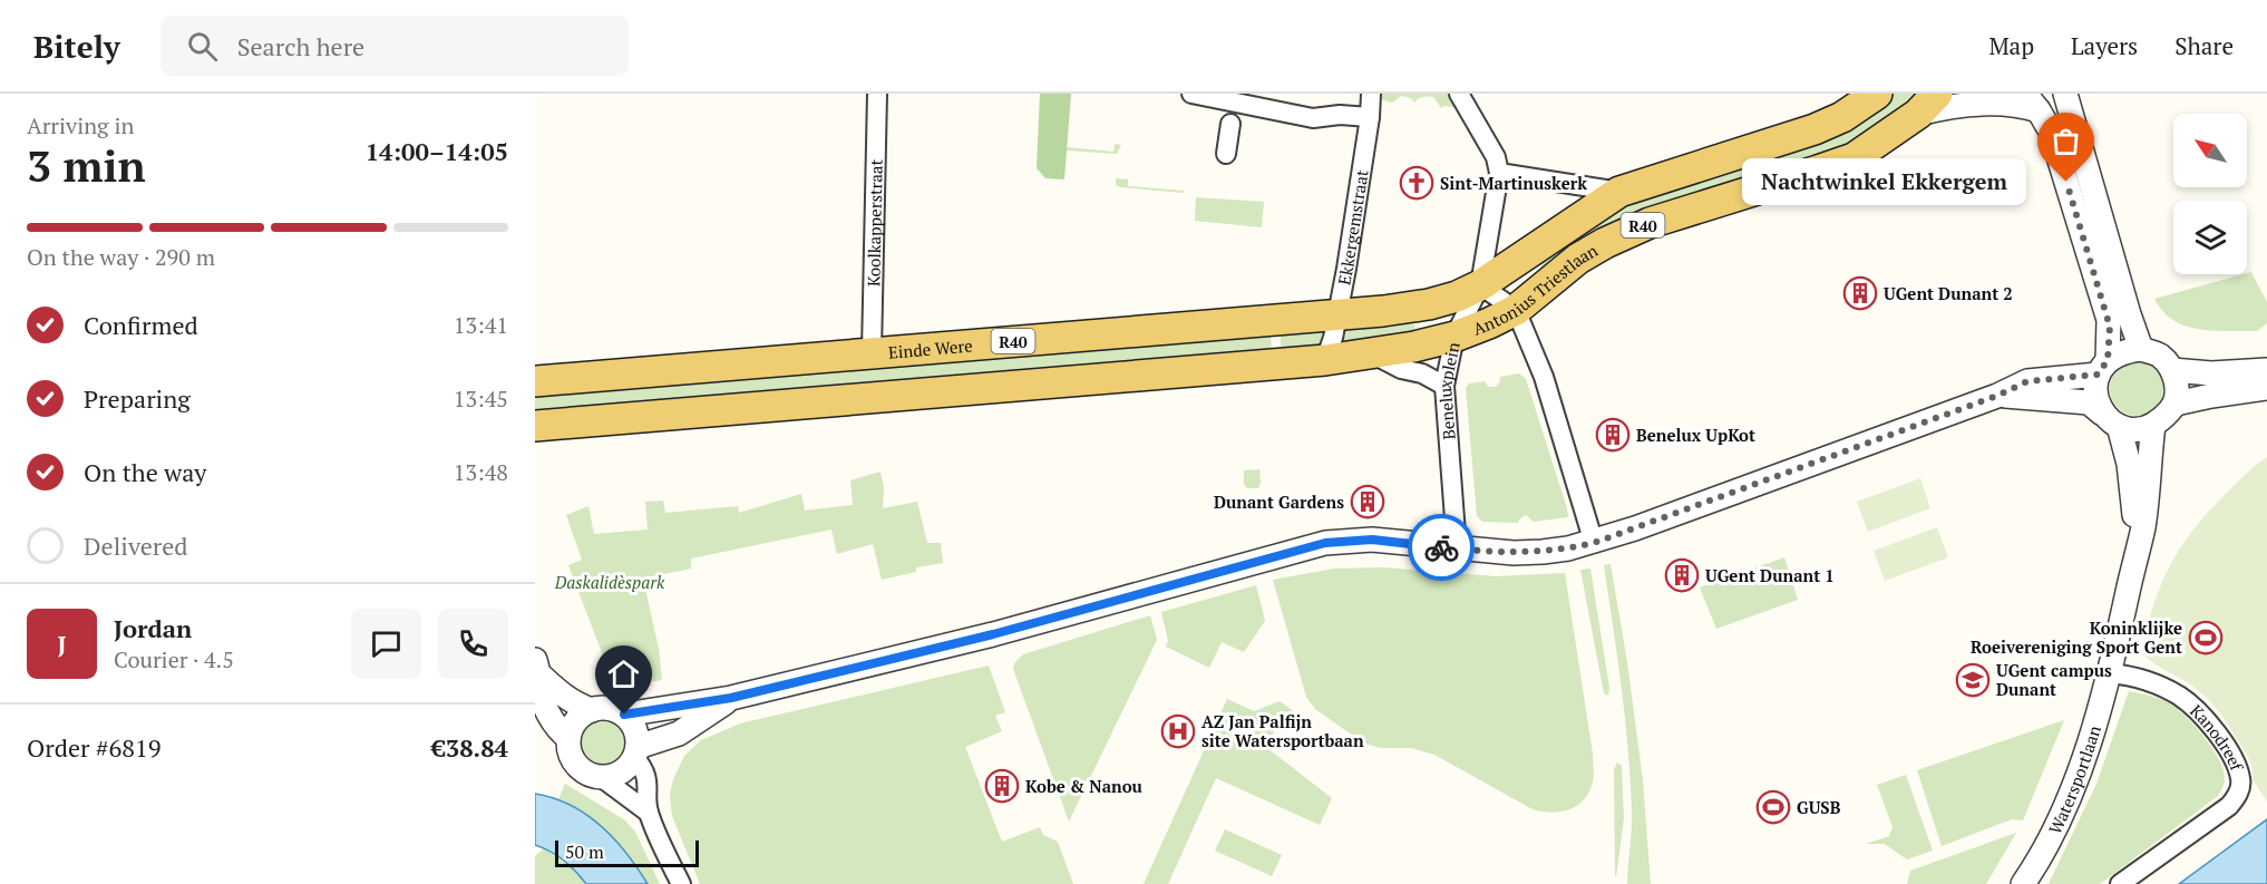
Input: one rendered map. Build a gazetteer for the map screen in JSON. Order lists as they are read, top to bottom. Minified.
{"streets":{"main road":["R40","Antonius Triestlaan","Einde Were"],"street":["Koolkapperstraat","Ekkergemstraat","Beneluxplein","Kanodreef","Watersportlaan"]},"crossings":[["Koolkapperstraat","Einde Were"],["R40","Ekkergemstraat"],["R40","Antonius Triestlaan"],["R40","Beneluxplein"],["Ekkergemstraat","Einde Were"],["Antonius Triestlaan","Einde Were"],["Antonius Triestlaan","Beneluxplein"],["Einde Were","Beneluxplein"],["Kanodreef","Watersportlaan"]],"parks":["Daskalidèspark"],"places":{"other":["Nachtwinkel Ekkergem"],"church":["Sint-Martinuskerk"],"building":["UGent Dunant 2","Benelux UpKot","Dunant Gardens","UGent Dunant 1","Kobe & Nanou"],"sports":["Koninklijke Roeivereniging Sport Gent","GUSB"],"school or university":["UGent campus Dunant"],"hospital":["AZ Jan Palfijn site Watersportbaan"]},"scale_bar":"50 m","north":"top left","page":{"header":"Bitely","search":"Search here","nav":["Map","Layers","Share"],"heading":["3 min","Arriving in","14:00–14:05"],"panel":["Jordan","Courier · 4.5","Order #6819","€38.84"],"bubble":"Nachtwinkel Ekkergem","bar":"On the way · 290 m","list":[["Confirmed","13:41"],["Preparing","13:45"],["On the way","13:48"],"Delivered"],"round":"J","scale":"50 m"}}
